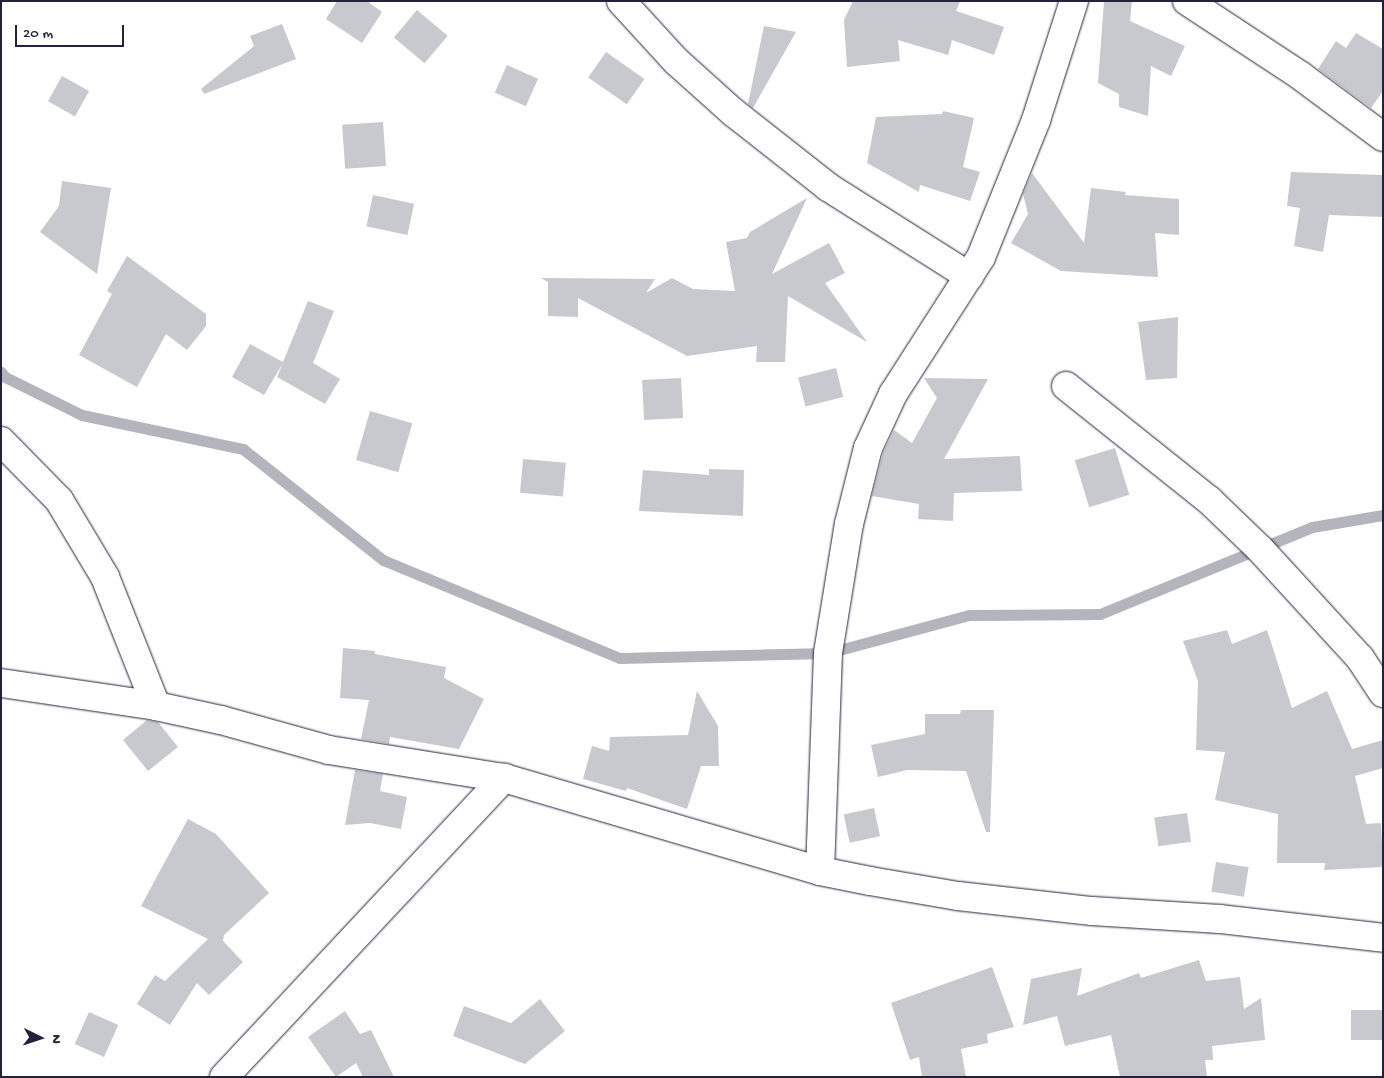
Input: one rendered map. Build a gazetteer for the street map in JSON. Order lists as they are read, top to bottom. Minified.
{"scale_bar":"20 m","north":"right"}
